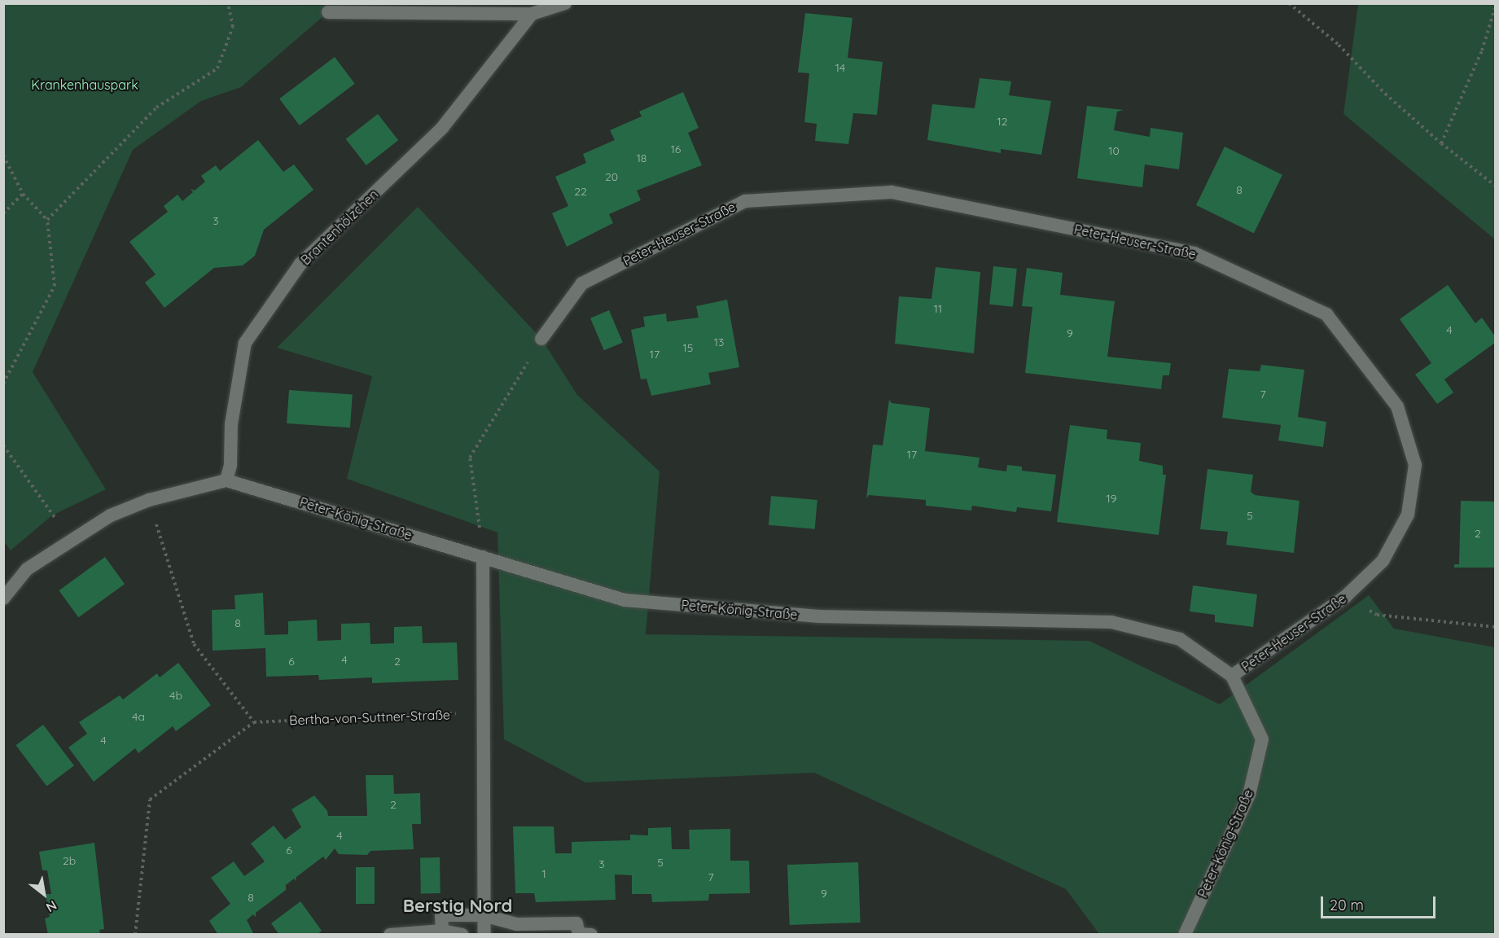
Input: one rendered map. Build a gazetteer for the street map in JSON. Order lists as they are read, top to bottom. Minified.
{"streets":{"street":["Brantenhölzchen","Peter-Heuser-Straße","Peter-König-Straße"],"path":["Bertha-von-Suttner-Straße"]},"crossings":[["Brantenhölzchen","Peter-König-Straße"],["Peter-Heuser-Straße","Peter-König-Straße"]],"districts":["Berstig Nord"],"parks":["Krankenhauspark"],"house_numbers":["14","12","16","10","18","20","8","22","3","11","4","9","13","15","17","7","17","19","5","2","8","4","6","2","4b","4a","4","2","4","6","2b","5","3","1","7","9","8"],"scale_bar":"20 m","north":"bottom right"}
